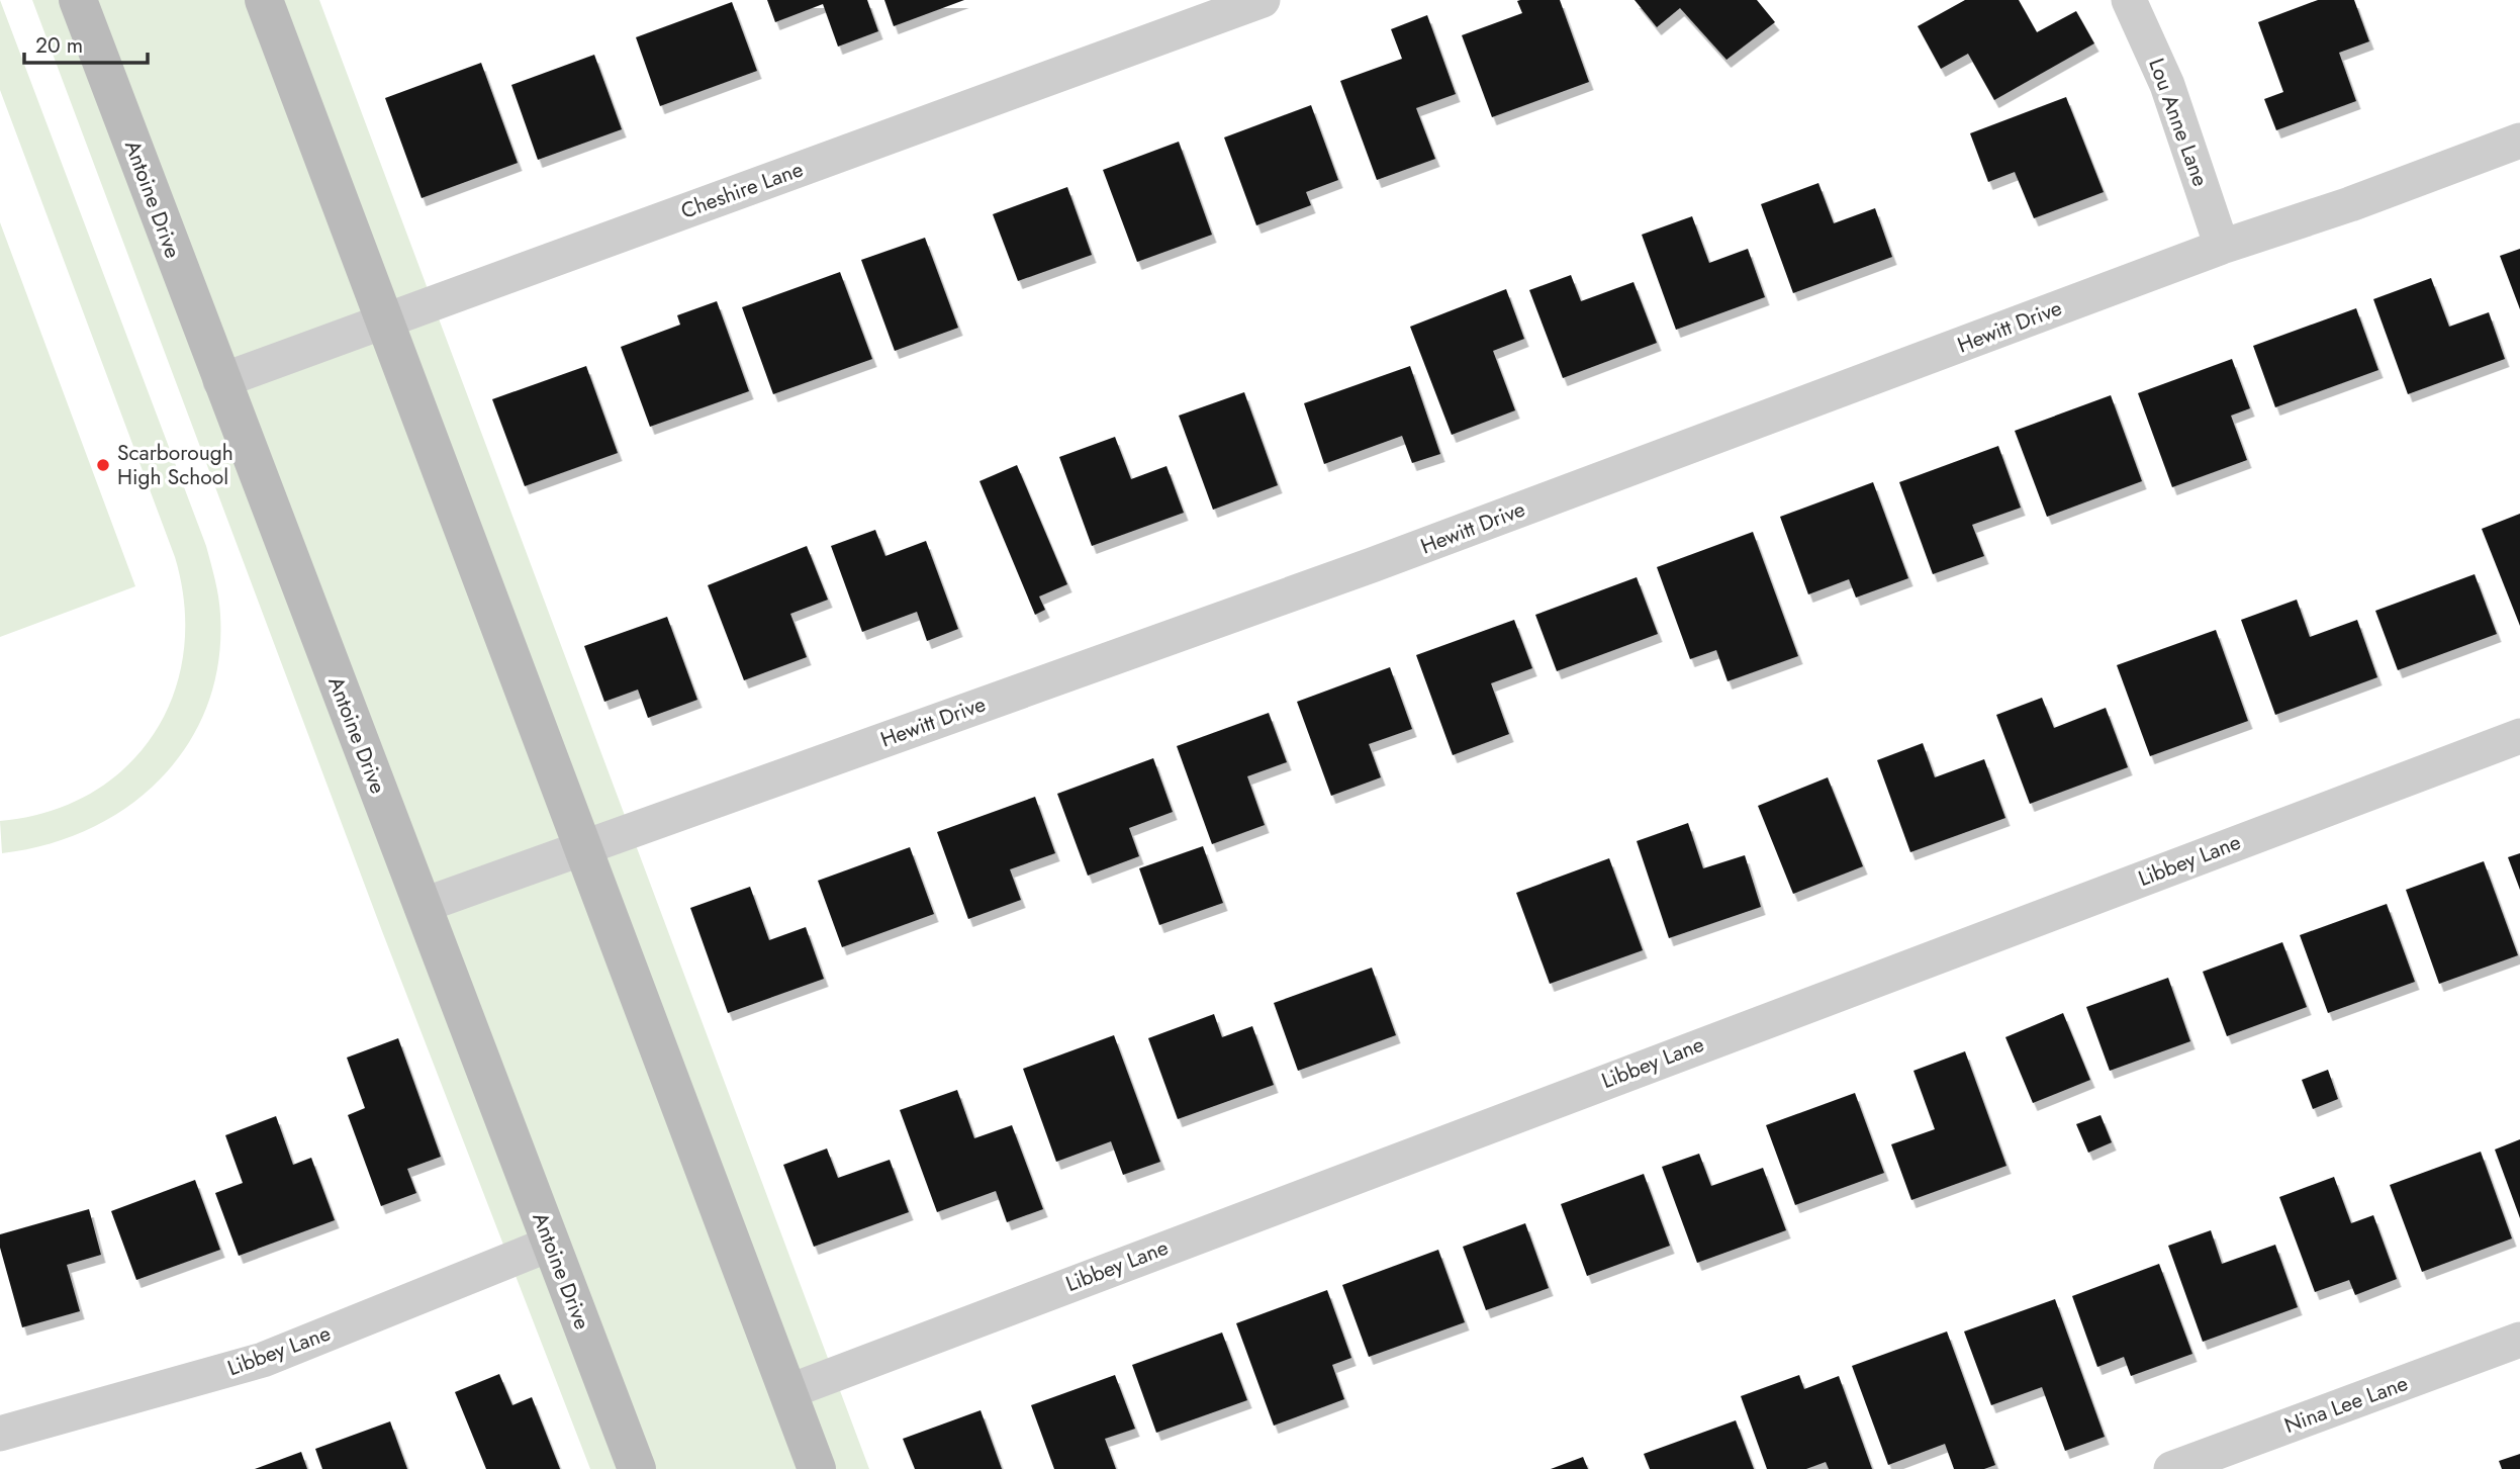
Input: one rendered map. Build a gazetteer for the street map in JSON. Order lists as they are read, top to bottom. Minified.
{"streets":{"main road":["Antoine Drive"],"street":["Lou Anne Lane","Cheshire Lane","Hewitt Drive","Libbey Lane","Nina Lee Lane"]},"crossings":[["Lou Anne Lane","Hewitt Drive"],["Cheshire Lane","Antoine Drive"],["Antoine Drive","Hewitt Drive"],["Antoine Drive","Libbey Lane"]],"places":["Scarborough High School"],"scale_bar":"20 m"}
